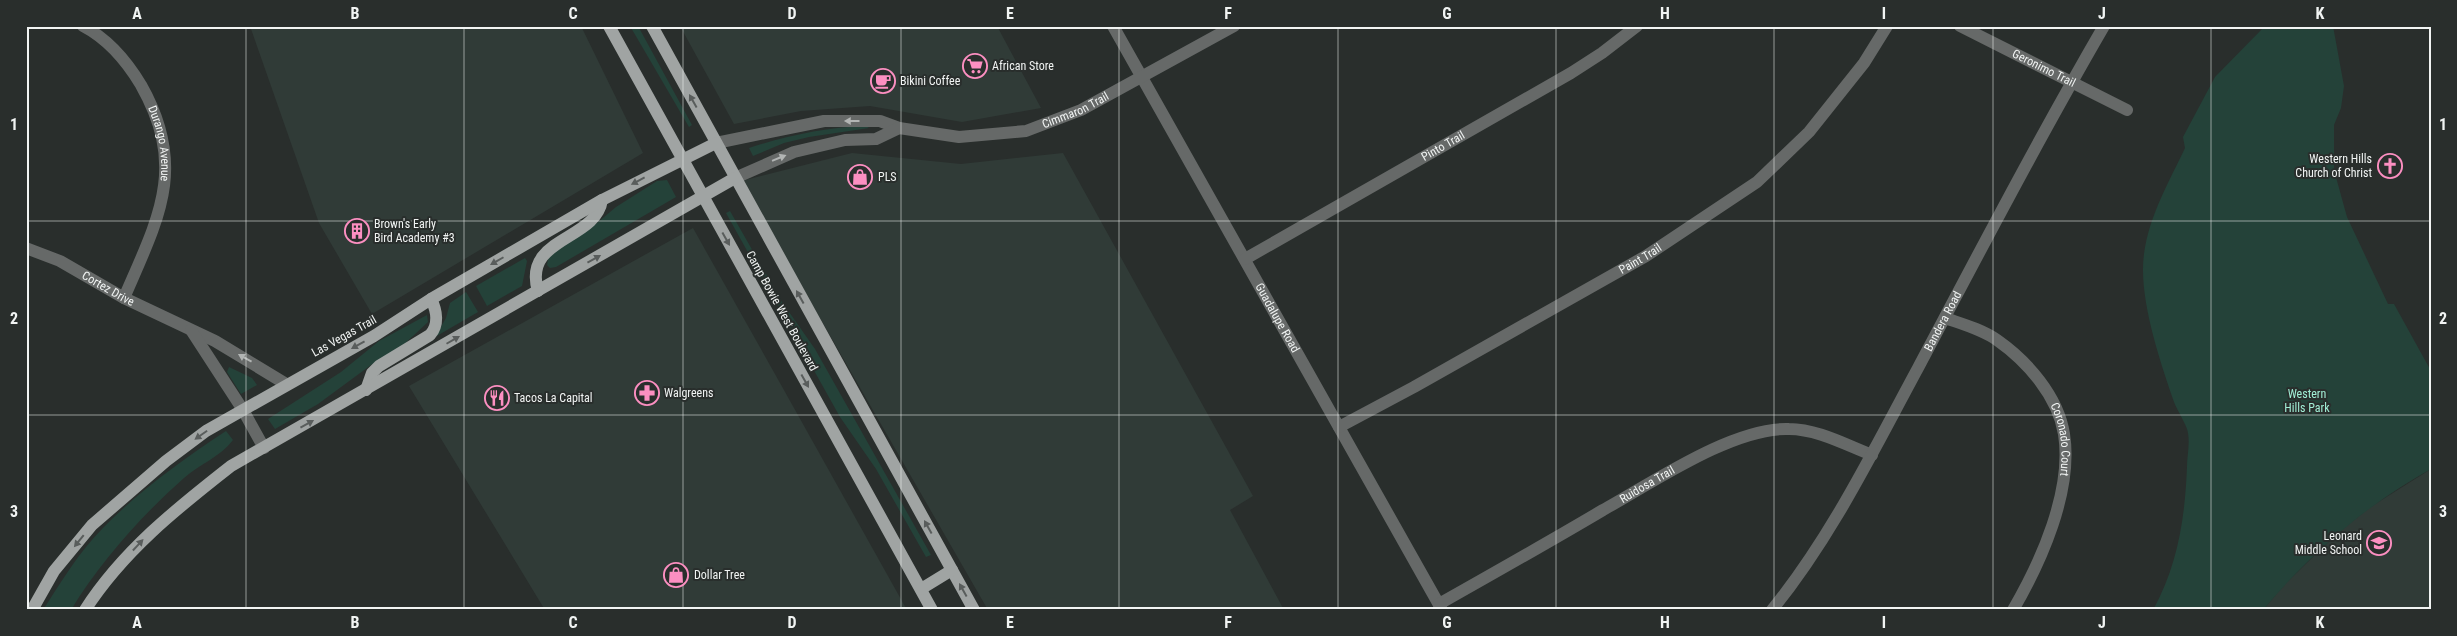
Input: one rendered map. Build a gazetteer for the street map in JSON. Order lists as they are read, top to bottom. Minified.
{"streets":{"main road":["Camp Bowie West Boulevard","Las Vegas Trail"],"street":["Geronimo Trail","Cimmaron Trail","Durango Avenue","Pinto Trail","Paint Trail","Cortez Drive","Guadalupe Road","Bandera Road","Coronado Court","Ruidosa Trail"]},"crossings":[["Geronimo Trail","Bandera Road"],["Cimmaron Trail","Camp Bowie West Boulevard"],["Cimmaron Trail","Guadalupe Road"],["Cimmaron Trail","Las Vegas Trail"],["Durango Avenue","Cortez Drive"],["Pinto Trail","Guadalupe Road"],["Paint Trail","Guadalupe Road"],["Cortez Drive","Las Vegas Trail"],["Camp Bowie West Boulevard","Las Vegas Trail"],["Guadalupe Road","Ruidosa Trail"],["Bandera Road","Coronado Court"],["Bandera Road","Ruidosa Trail"]],"one_way":["Cortez Drive"],"parks":["Western Hills Park"],"places":{"supermarket":["African Store"],"cafe":["Bikini Coffee"],"church":["Western Hills Church of Christ"],"shop":["PLS","Dollar Tree"],"building":["Brown's Early Bird Academy #3"],"pharmacy":["Walgreens"],"restaurant":["Tacos La Capital"],"school or university":["Leonard Middle School"]},"grid":{"columns":["A","B","C","D","E","F","G","H","I","J","K"],"rows":["1","2","3"]}}
